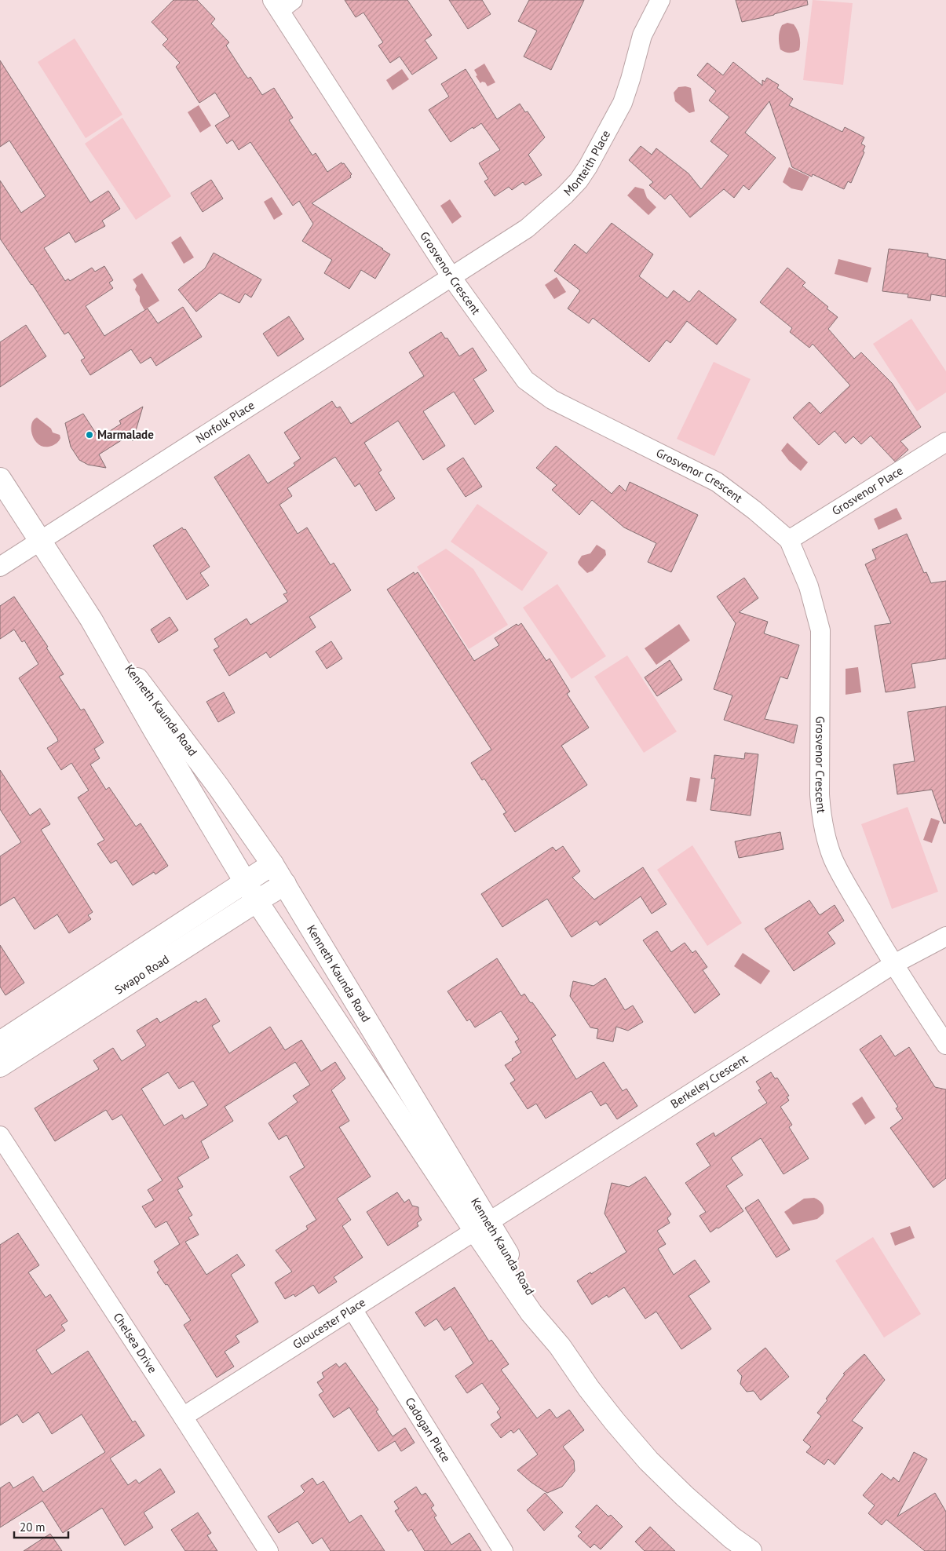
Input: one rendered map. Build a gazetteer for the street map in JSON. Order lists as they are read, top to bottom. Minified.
{"streets":{"main road":["Kenneth Kaunda Road","Swapo Road"],"street":["Monteith Place","Grosvenor Crescent","Norfolk Place","Grosvenor Place","Berkeley Crescent","Gloucester Place","Chelsea Drive","Cadogan Place"]},"crossings":[["Monteith Place","Grosvenor Crescent"],["Monteith Place","Norfolk Place"],["Grosvenor Crescent","Norfolk Place"],["Grosvenor Crescent","Grosvenor Place"],["Grosvenor Crescent","Berkeley Crescent"],["Norfolk Place","Kenneth Kaunda Road"],["Kenneth Kaunda Road","Swapo Road"],["Kenneth Kaunda Road","Berkeley Crescent"],["Kenneth Kaunda Road","Gloucester Place"],["Berkeley Crescent","Gloucester Place"],["Gloucester Place","Chelsea Drive"],["Gloucester Place","Cadogan Place"]],"places":["Marmalade"],"scale_bar":"20 m"}
